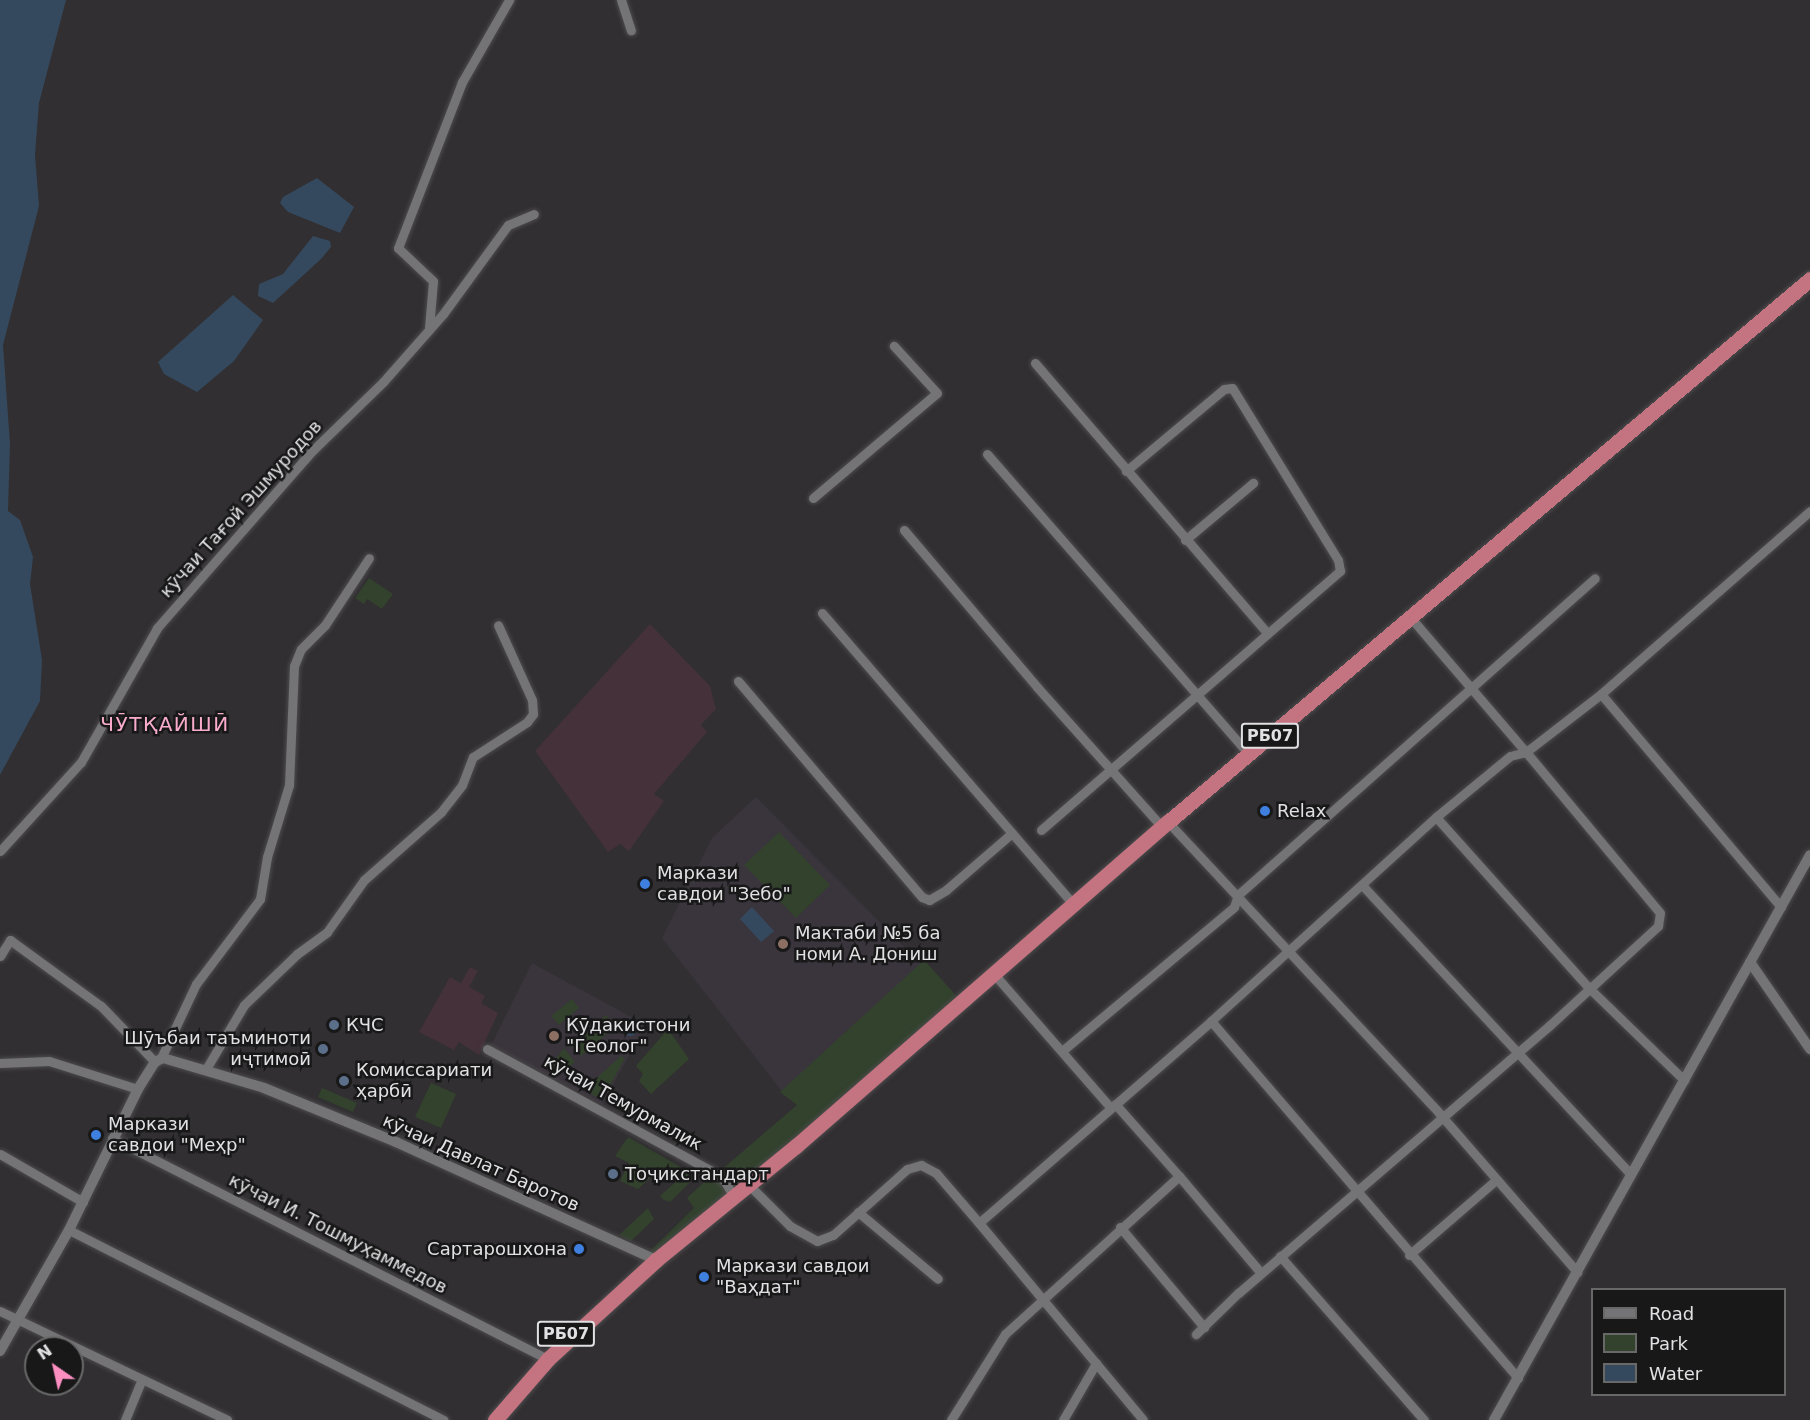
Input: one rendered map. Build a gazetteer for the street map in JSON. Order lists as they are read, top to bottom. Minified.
{"streets":{"highway":["РБ07"],"street":["кӯчаи Тағой Эшмуродов","кӯчаи Темурмалик","кӯчаи Давлат Баротов","кӯчаи И. Тошмуҳаммедов"]},"crossings":[["РБ07","кӯчаи Темурмалик"],["РБ07","кӯчаи Давлат Баротов"],["РБ07","кӯчаи И. Тошмуҳаммедов"]],"districts":["ЧӮТҚАЙШӢ"],"places":["Relax","Маркази савдои \"Зебо\"","Мактаби №5 ба номи А. Дониш","КЧС","Кӯдакистони \"Геолог\"","Шӯъбаи таъминоти иҷтимоӣ","Комиссариати ҳарбӣ","Маркази савдои \"Меҳр\"","Тоҷикстандарт","Сартарошхона","Маркази савдои \"Ваҳдат\""],"legend":["Road","Park","Water"],"north":"top left"}
